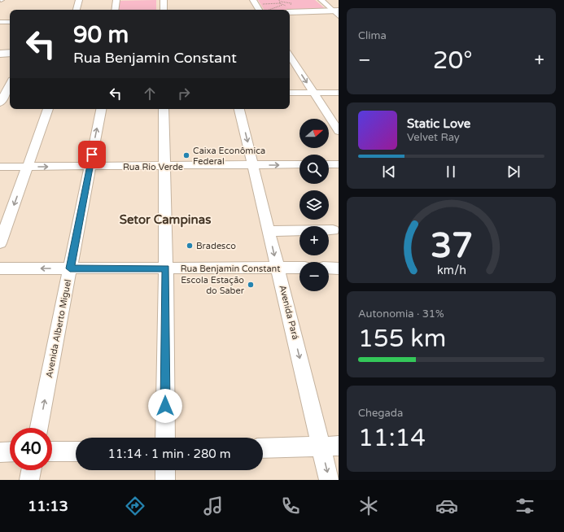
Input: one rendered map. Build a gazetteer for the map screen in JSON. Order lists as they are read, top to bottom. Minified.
{"streets":{"street":["Rua Rio Verde","Rua Benjamin Constant","Avenida Pará","Avenida Alberto Miguel"]},"crossings":[["Rua Rio Verde","Avenida Pará"],["Rua Rio Verde","Avenida Alberto Miguel"],["Rua Benjamin Constant","Avenida Pará"],["Rua Benjamin Constant","Avenida Alberto Miguel"]],"districts":["Setor Campinas"],"places":["Caixa Econômica Federal","Bradesco","Escola Estação do Saber"],"north":"right","page":{"tile":["Clima",["Autonomia · 31%","155 km"],["Chegada","11:14"]],"turn":["90 m","Rua Benjamin Constant"],"heat":["−","20°","+"],"song":["Static Love","Velvet Ray"],"map_buttons":["+","−"],"limit":"40","trip":"11:14 · 1 min · 280 m","tabs":"11:13","gauge":["37","km/h"]}}
